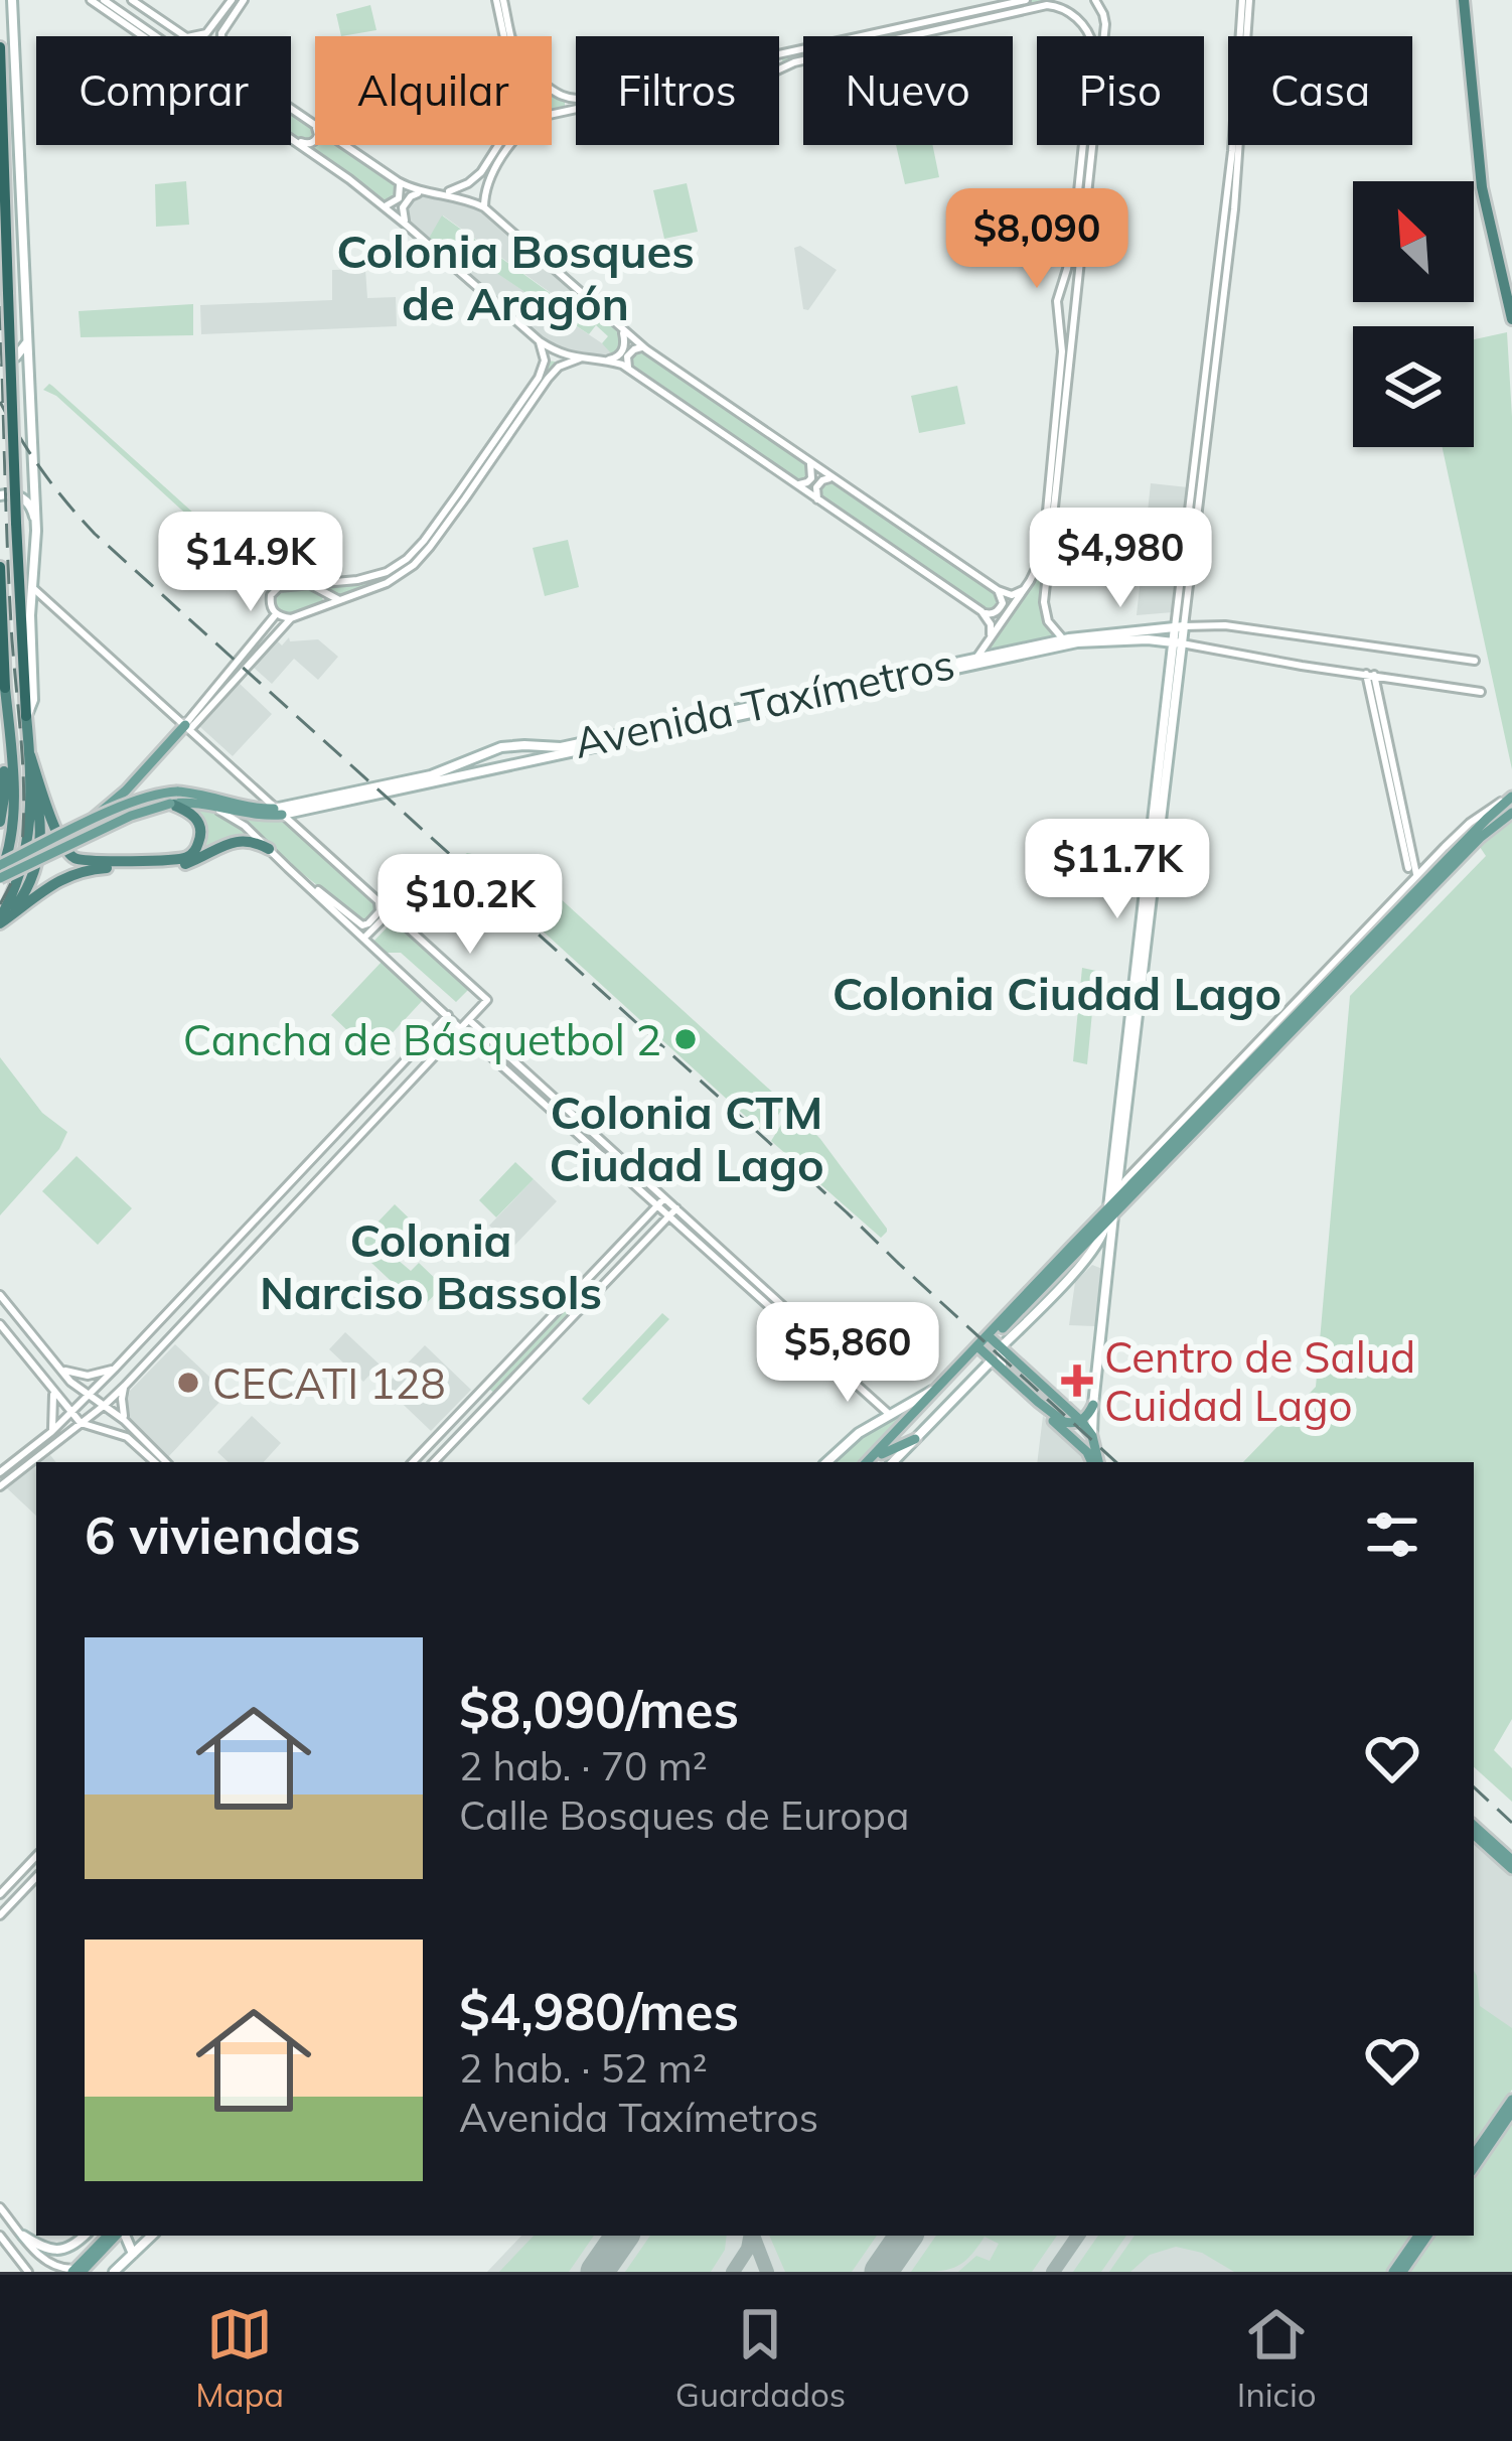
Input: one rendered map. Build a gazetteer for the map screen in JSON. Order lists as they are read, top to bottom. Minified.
{"streets":{"main road":["Avenida Taxímetros"]},"districts":["Colonia Bosques de Aragón","Colonia Ciudad Lago","Colonia CTM Ciudad Lago","Colonia Narciso Bassols"],"places":{"other":["Cancha de Básquetbol 2","CECATI 128"],"health":["Centro de Salud Cuidad Lago"]},"north":"top left","page":{"chip":["Comprar","Alquilar","Filtros","Nuevo","Piso","Casa"],"price":["$8,090","$4,980","$14.9K","$11.7K","$10.2K","$5,860"],"heading":"6 viviendas","list":[{"name":"$8,090/mes","note":"2 hab. · 70 m² · Calle Bosques de Europa"},{"name":"$4,980/mes","note":"2 hab. · 52 m² · Avenida Taxímetros"}],"tabs":["Mapa","Guardados","Inicio"]}}
